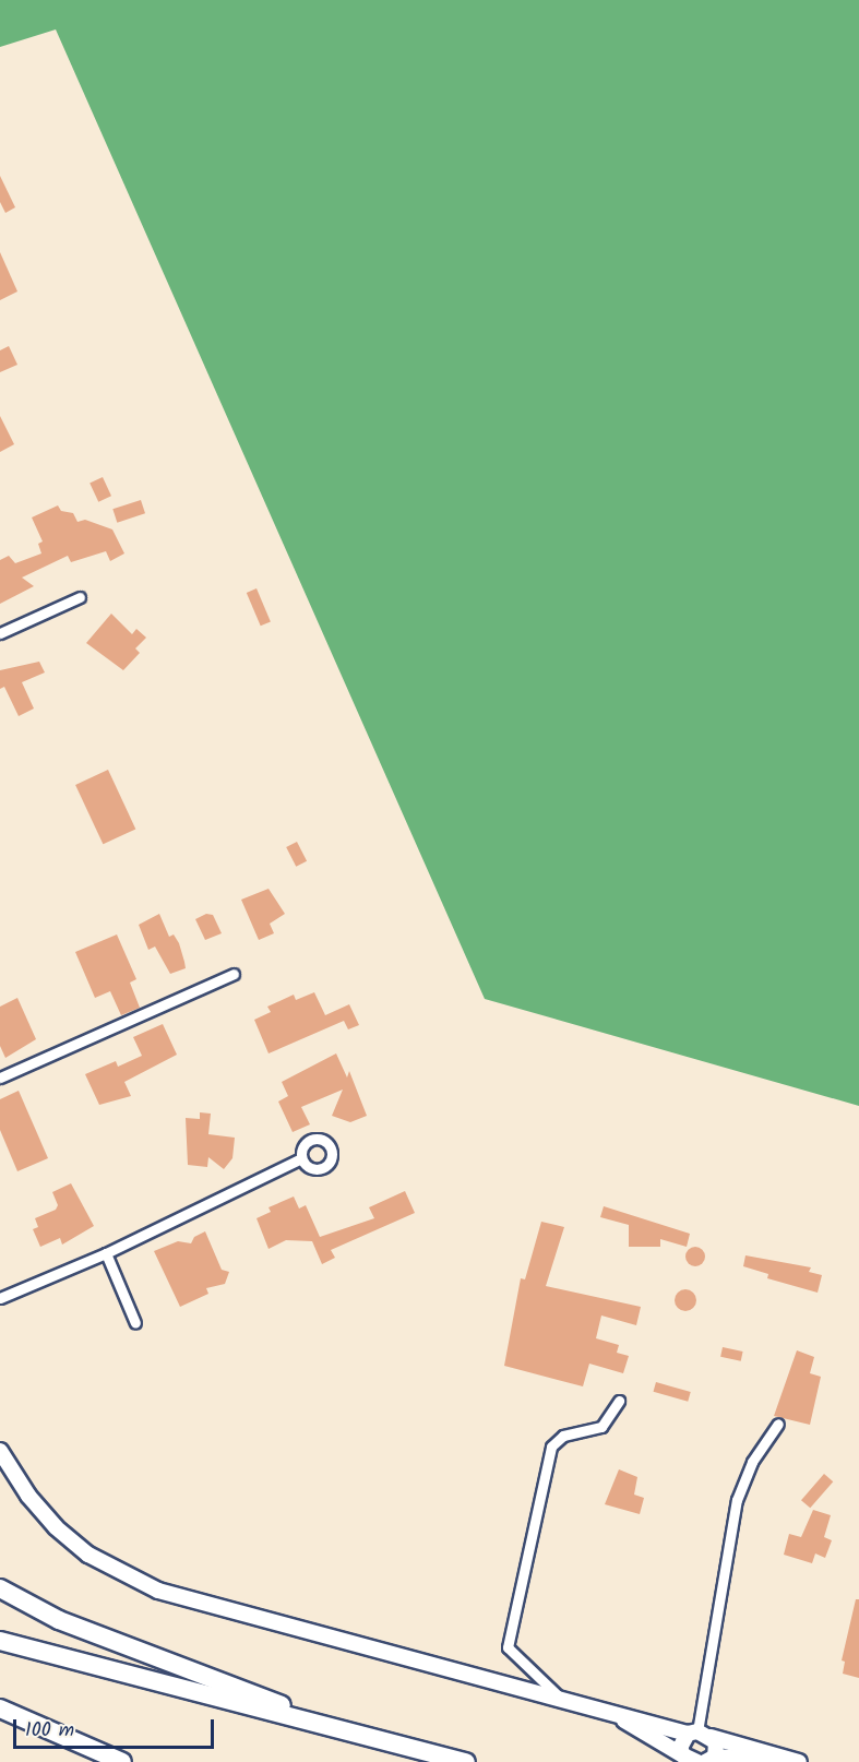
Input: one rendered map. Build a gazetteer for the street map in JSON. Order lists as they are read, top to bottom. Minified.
{"scale_bar":"100 m"}
